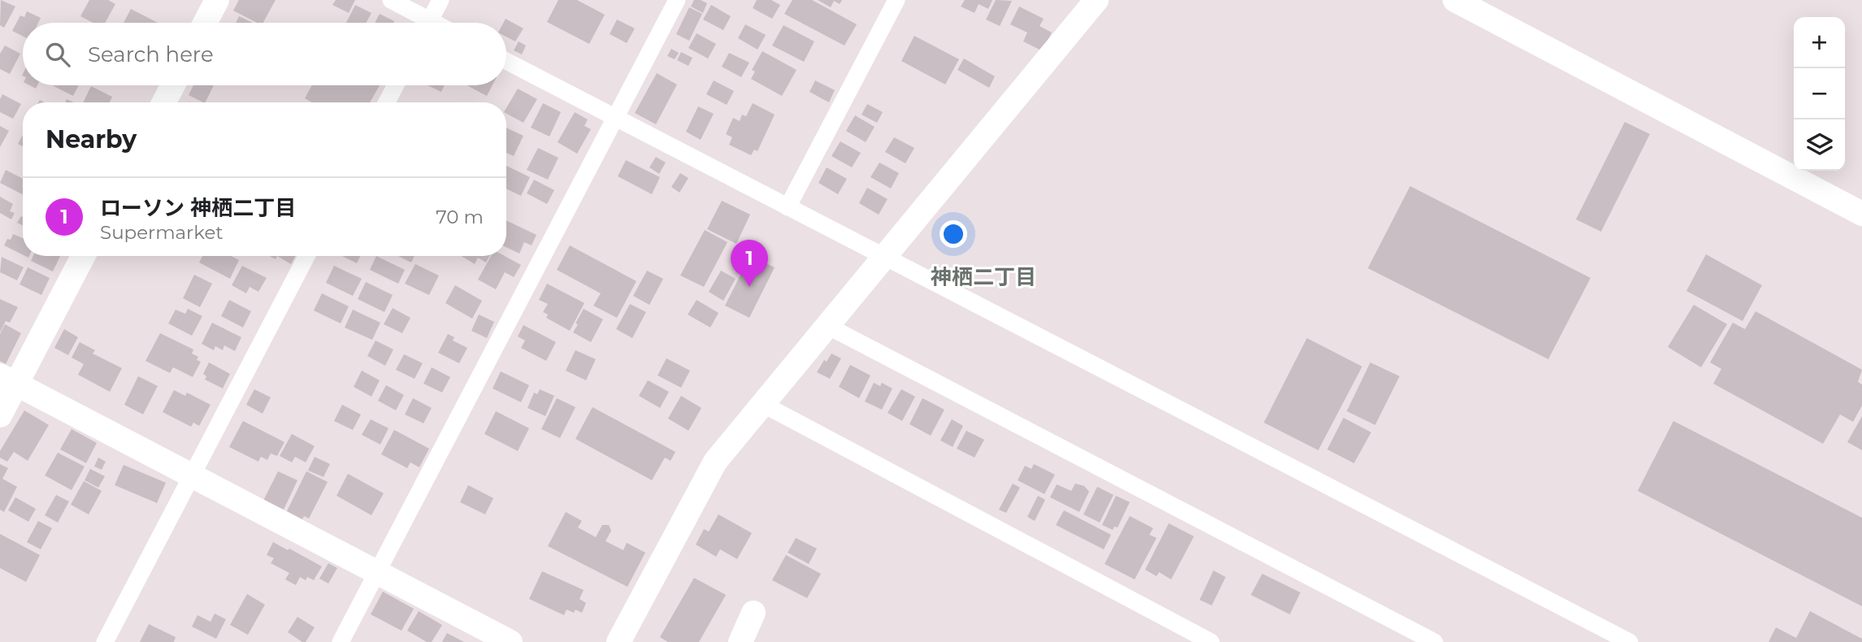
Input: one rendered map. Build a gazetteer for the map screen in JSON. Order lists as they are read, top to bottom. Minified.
{"districts":["神栖二丁目"],"page":{"map_buttons":["+","−"],"search":"Search here","heading":"Nearby","list":[{"mark":"1","name":"ローソン 神栖二丁目","note":"Supermarket","value":"70 m"}],"pins":"1"}}
